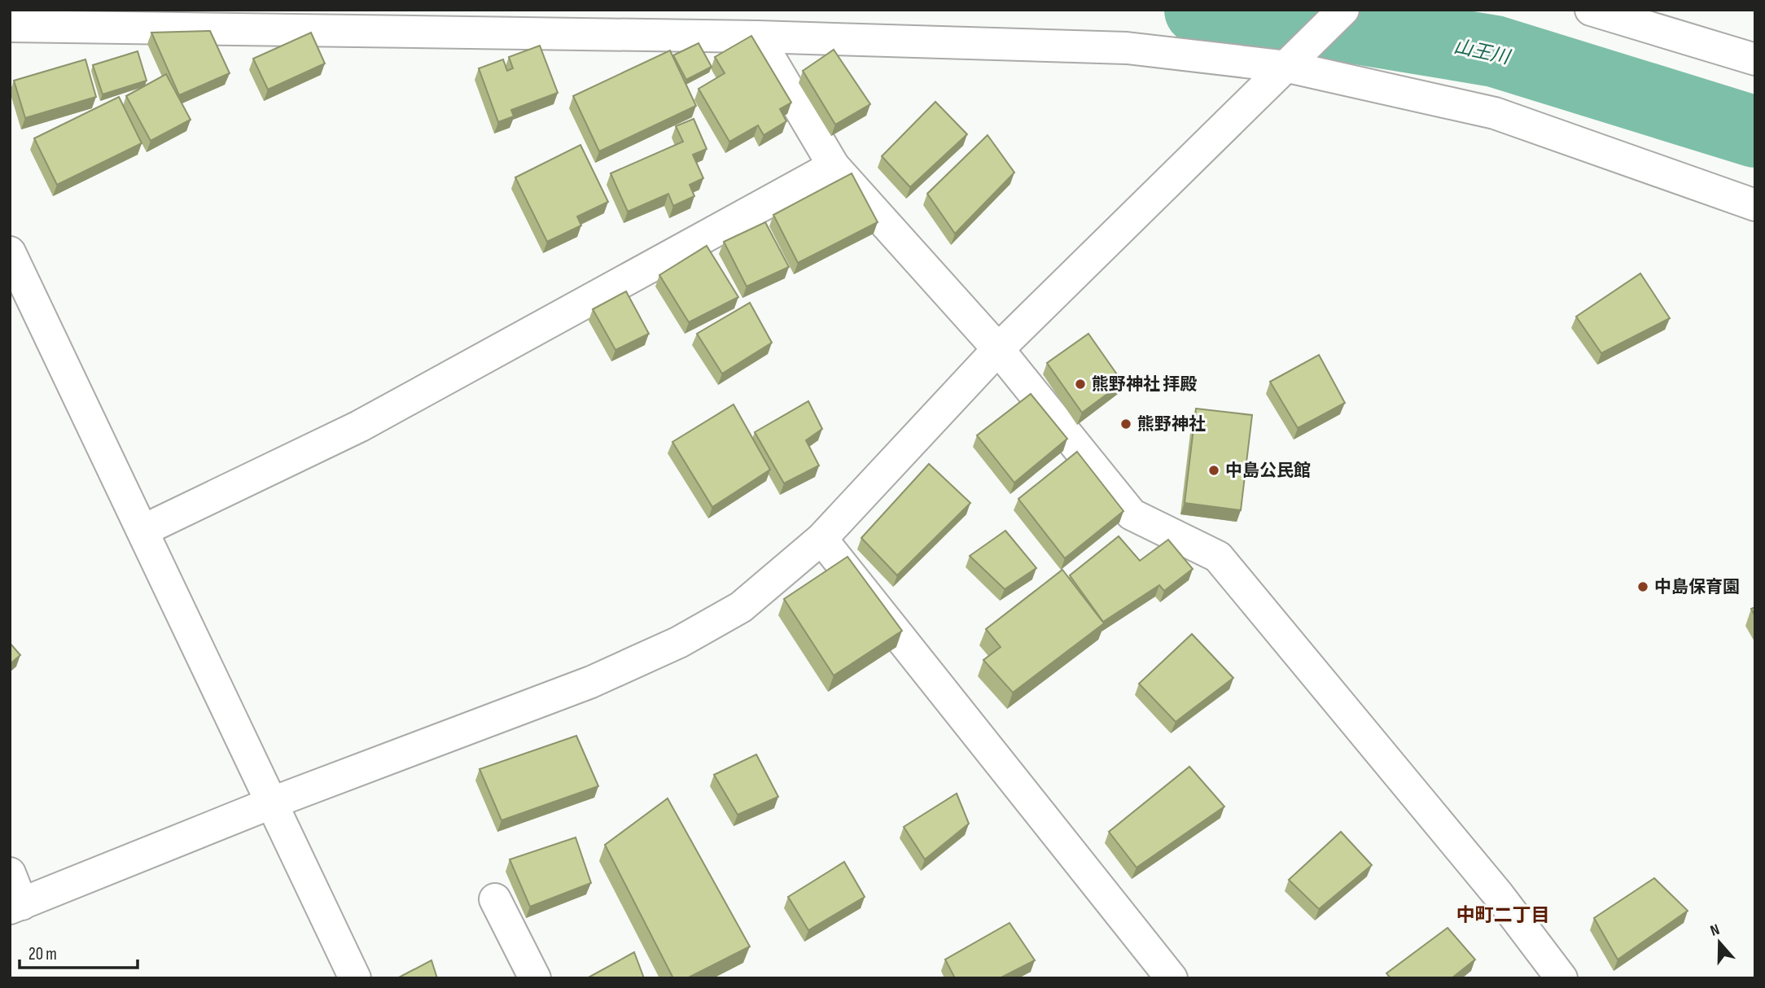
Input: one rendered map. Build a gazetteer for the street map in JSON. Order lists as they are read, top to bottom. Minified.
{"districts":["中町二丁目"],"water":["山王川"],"places":["熊野神社 拝殿","熊野神社","中島公民館","中島保育園"],"scale_bar":"20 m","north":"top"}
